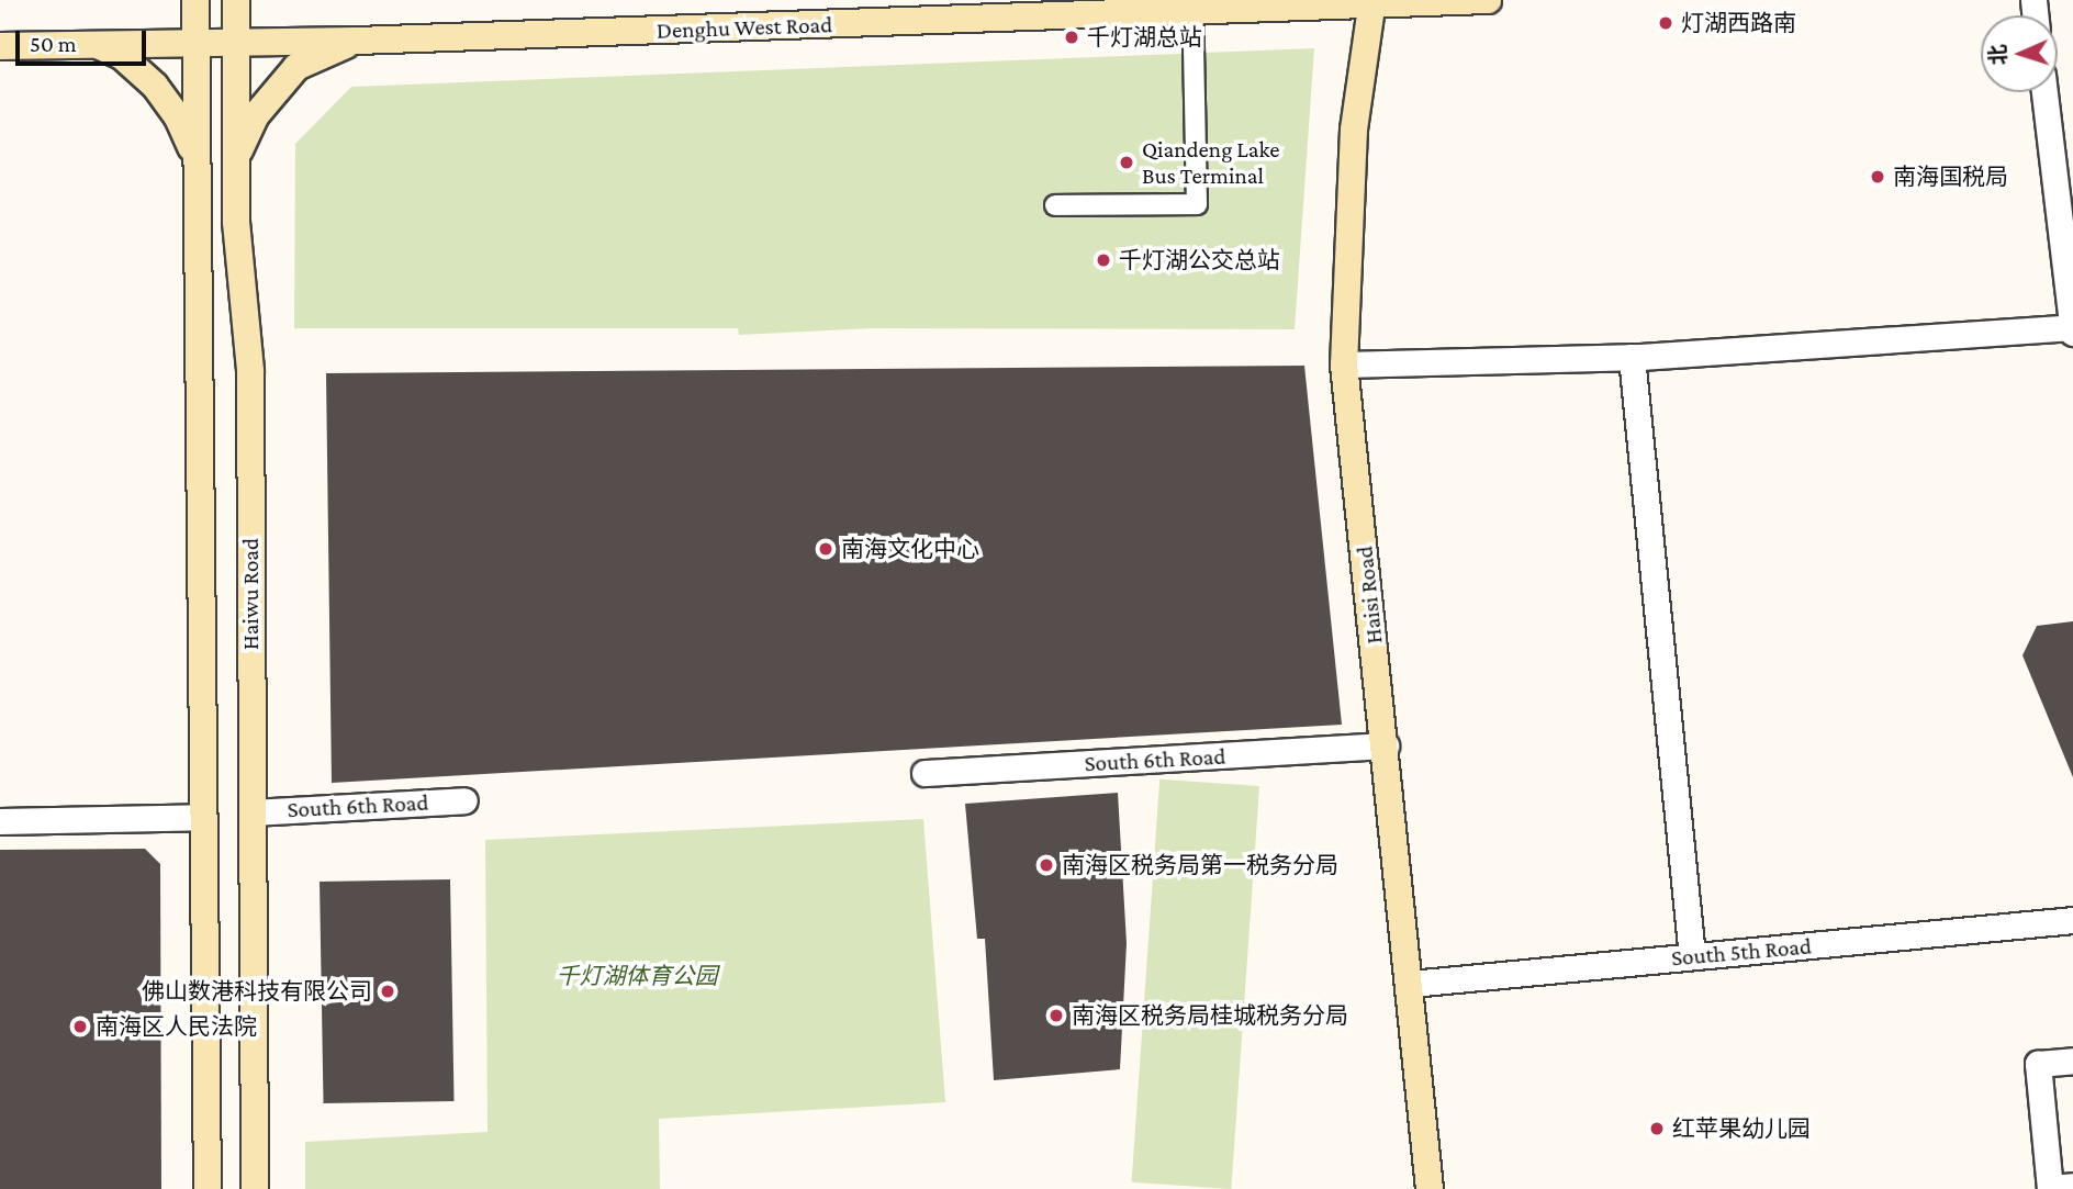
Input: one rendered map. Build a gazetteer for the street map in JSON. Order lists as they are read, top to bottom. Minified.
{"streets":{"main road":["Denghu West Road","Haiwu Road","Haisi Road"],"street":["South 6th Road","South 5th Road"]},"crossings":[["Denghu West Road","Haiwu Road"],["Denghu West Road","Haisi Road"],["Haiwu Road","South 6th Road"],["Haisi Road","South 6th Road"],["Haisi Road","South 5th Road"]],"parks":["千灯湖体育公园"],"places":["灯湖西路南","千灯湖总站","Qiandeng Lake Bus Terminal","南海国税局","千灯湖公交总站","南海文化中心","南海区税务局第一税务分局","佛山数港科技有限公司","南海区税务局桂城税务分局","南海区人民法院","红苹果幼儿园"],"scale_bar":"50 m","north":"left"}
